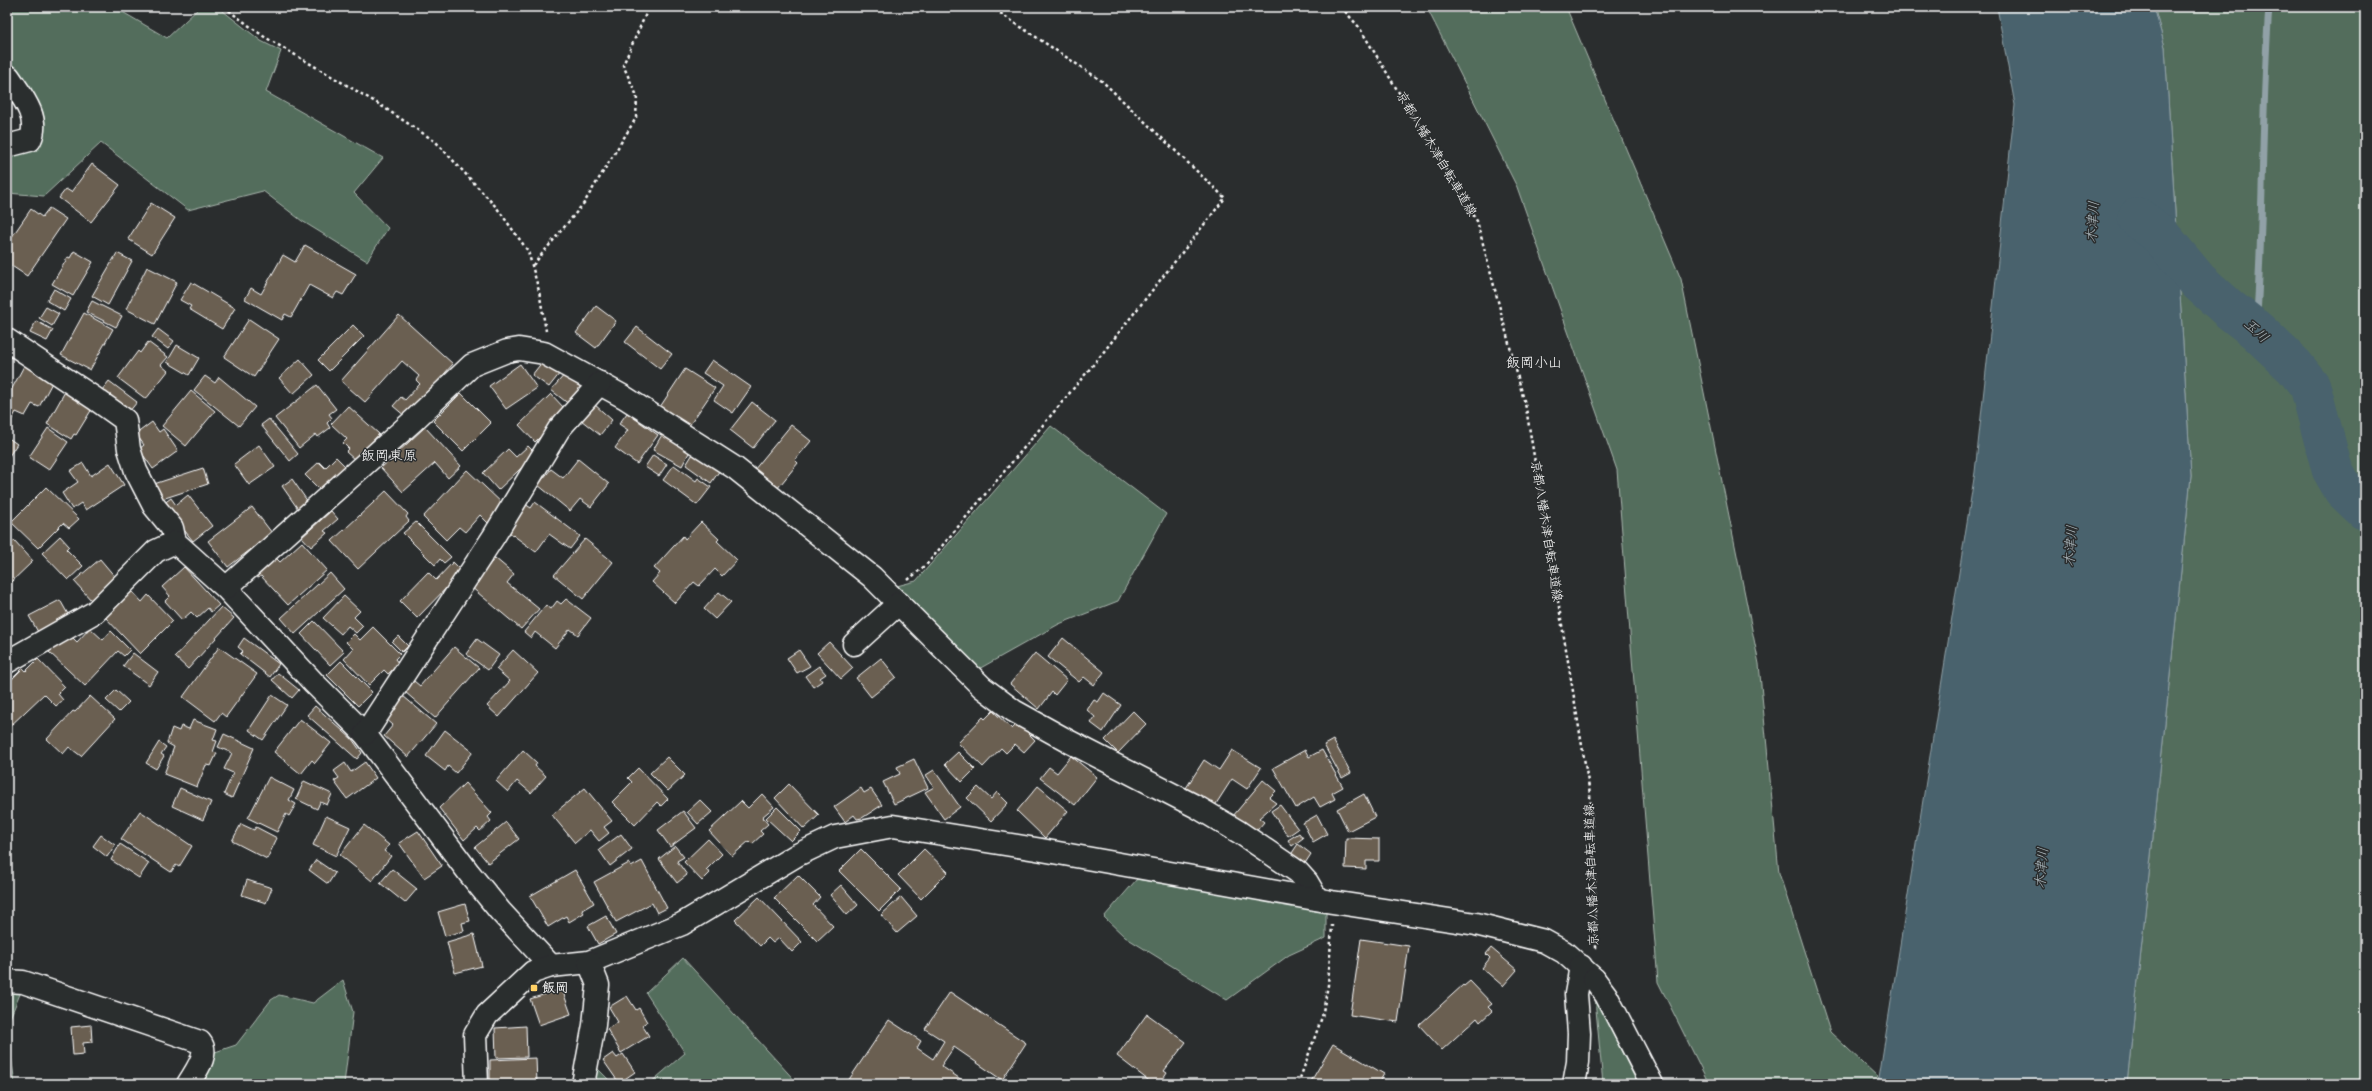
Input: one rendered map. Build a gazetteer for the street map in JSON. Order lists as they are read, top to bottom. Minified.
{"streets":{"path":["京都八幡木津自転車道線"]},"districts":["飯岡小山","飯岡東原"],"water":["木津川","玉川"],"places":{"transit":["飯岡"]}}
